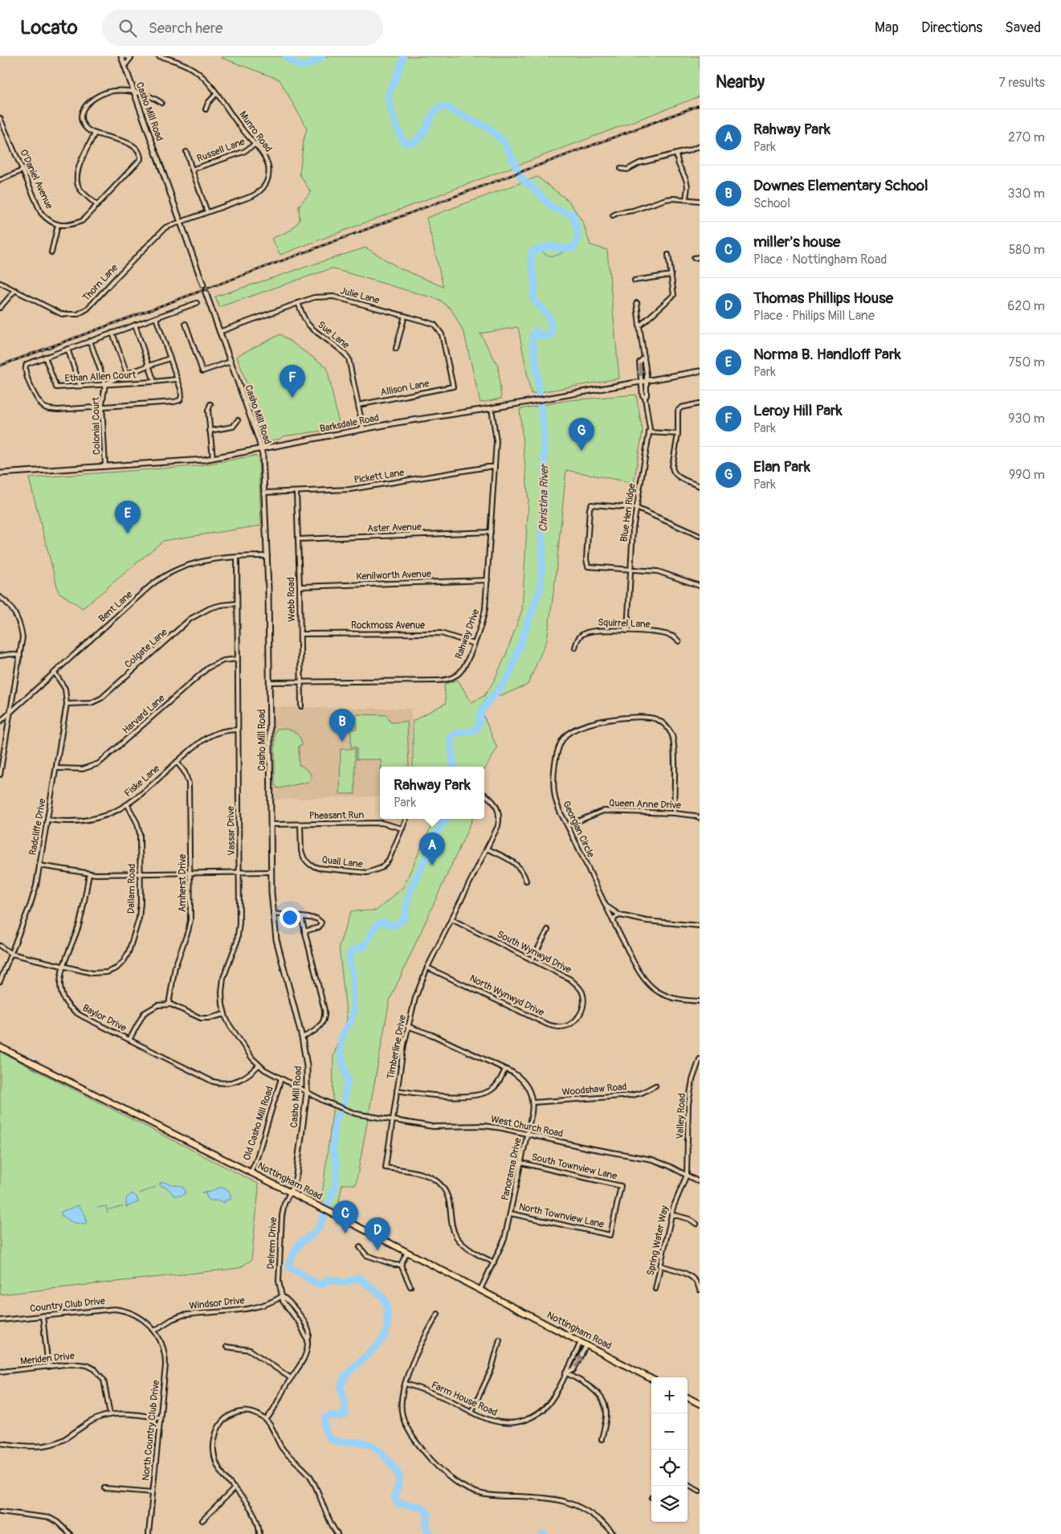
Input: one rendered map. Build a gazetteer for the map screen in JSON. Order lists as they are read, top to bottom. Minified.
{"streets":{"main road":["Nottingham Road"],"street":["Casho Mill Road","Munro Road","Russell Lane","O'Daniel Avenue","Thorn Lane","Julie Lane","Sue Lane","Ethan Allen Court","Allison Lane","Barksdale Road","Colonial Court","Pickett Lane","Blue Hen Ridge","Aster Avenue","Kenilworth Avenue","Webb Road","Bent Lane","Squirrel Lane","Rockmoss Avenue","Rahway Drive","Colgate Lane","Harvard Lane","Fiske Lane","Queen Anne Drive","Pheasant Run","Radcliffe Drive","Georgian Circle","Vassar Drive","Quail Lane","Amherst Drive","Dallam Road","South Wynwyd Drive","North Wynwyd Drive","Baylor Drive","Timberline Drive","Woodshaw Road","Valley Road","Old Casho Mill Road","West Church Road","South Townview Lane","Panorama Drive","North Townview Lane","Spring Water Way","Delrem Drive","Windsor Drive","Country Club Drive","Meriden Drive","Farm House Road","North Country Club Drive"]},"crossings":[["Casho Mill Road","Munro Road"],["Casho Mill Road","Thorn Lane"],["Casho Mill Road","Julie Lane"],["Casho Mill Road","Barksdale Road"],["Casho Mill Road","Pickett Lane"],["Casho Mill Road","Bent Lane"],["Casho Mill Road","Rahway Drive"],["Casho Mill Road","Pheasant Run"],["Casho Mill Road","West Church Road"],["Casho Mill Road","Nottingham Road"],["Casho Mill Road","Delrem Drive"],["Munro Road","Russell Lane"],["Munro Road","Thorn Lane"],["Julie Lane","Sue Lane"],["Julie Lane","Allison Lane"],["Sue Lane","Allison Lane"],["Sue Lane","Barksdale Road"],["Ethan Allen Court","Colonial Court"],["Barksdale Road","Colonial Court"],["Barksdale Road","Blue Hen Ridge"],["Barksdale Road","Rahway Drive"],["Pickett Lane","Webb Road"],["Pickett Lane","Rahway Drive"],["Blue Hen Ridge","Squirrel Lane"],["Aster Avenue","Webb Road"],["Aster Avenue","Rahway Drive"],["Kenilworth Avenue","Webb Road"],["Kenilworth Avenue","Rahway Drive"],["Webb Road","Rockmoss Avenue"],["Webb Road","Rahway Drive"],["Bent Lane","Radcliffe Drive"],["Bent Lane","Vassar Drive"],["Rockmoss Avenue","Rahway Drive"],["Colgate Lane","Radcliffe Drive"],["Colgate Lane","Vassar Drive"],["Harvard Lane","Radcliffe Drive"],["Harvard Lane","Vassar Drive"],["Fiske Lane","Radcliffe Drive"],["Fiske Lane","Vassar Drive"],["Fiske Lane","Amherst Drive"],["Fiske Lane","Dallam Road"],["Queen Anne Drive","Georgian Circle"],["Pheasant Run","Quail Lane"],["Radcliffe Drive","Dallam Road"],["Vassar Drive","Baylor Drive"],["Vassar Drive","Old Casho Mill Road"],["Vassar Drive","West Church Road"],["Dallam Road","Baylor Drive"],["South Wynwyd Drive","North Wynwyd Drive"],["South Wynwyd Drive","Timberline Drive"],["North Wynwyd Drive","Timberline Drive"],["Timberline Drive","West Church Road"],["Timberline Drive","Panorama Drive"],["Woodshaw Road","Panorama Drive"],["Valley Road","West Church Road"],["Valley Road","Spring Water Way"],["Old Casho Mill Road","West Church Road"],["Old Casho Mill Road","Nottingham Road"],["West Church Road","Panorama Drive"],["West Church Road","Spring Water Way"],["South Townview Lane","Panorama Drive"],["South Townview Lane","North Townview Lane"],["Panorama Drive","Nottingham Road"],["Panorama Drive","North Townview Lane"],["Nottingham Road","Delrem Drive"],["Nottingham Road","Farm House Road"],["Delrem Drive","Windsor Drive"],["Windsor Drive","Country Club Drive"],["Windsor Drive","North Country Club Drive"],["Country Club Drive","North Country Club Drive"]],"water":["Christina River"],"page":{"header":"Locato","search":"Search here","nav":["Map","Directions","Saved"],"heading":["Nearby","7 results"],"list":[{"mark":"A","name":"Rahway Park","note":"Park","value":"270 m"},{"mark":"B","name":"Downes Elementary School","note":"School","value":"330 m"},{"mark":"C","name":"miller's house","note":"Place · Nottingham Road","value":"580 m"},{"mark":"D","name":"Thomas Phillips House","note":"Place · Philips Mill Lane","value":"620 m"},{"mark":"E","name":"Norma B. Handloff Park","note":"Park","value":"750 m"},{"mark":"F","name":"Leroy Hill Park","note":"Park","value":"930 m"},{"mark":"G","name":"Elan Park","note":"Park","value":"990 m"}],"pins":["F","G","E","B","A","C","D"],"popup":["Rahway Park","Park"],"map_buttons":["+","−"]}}
